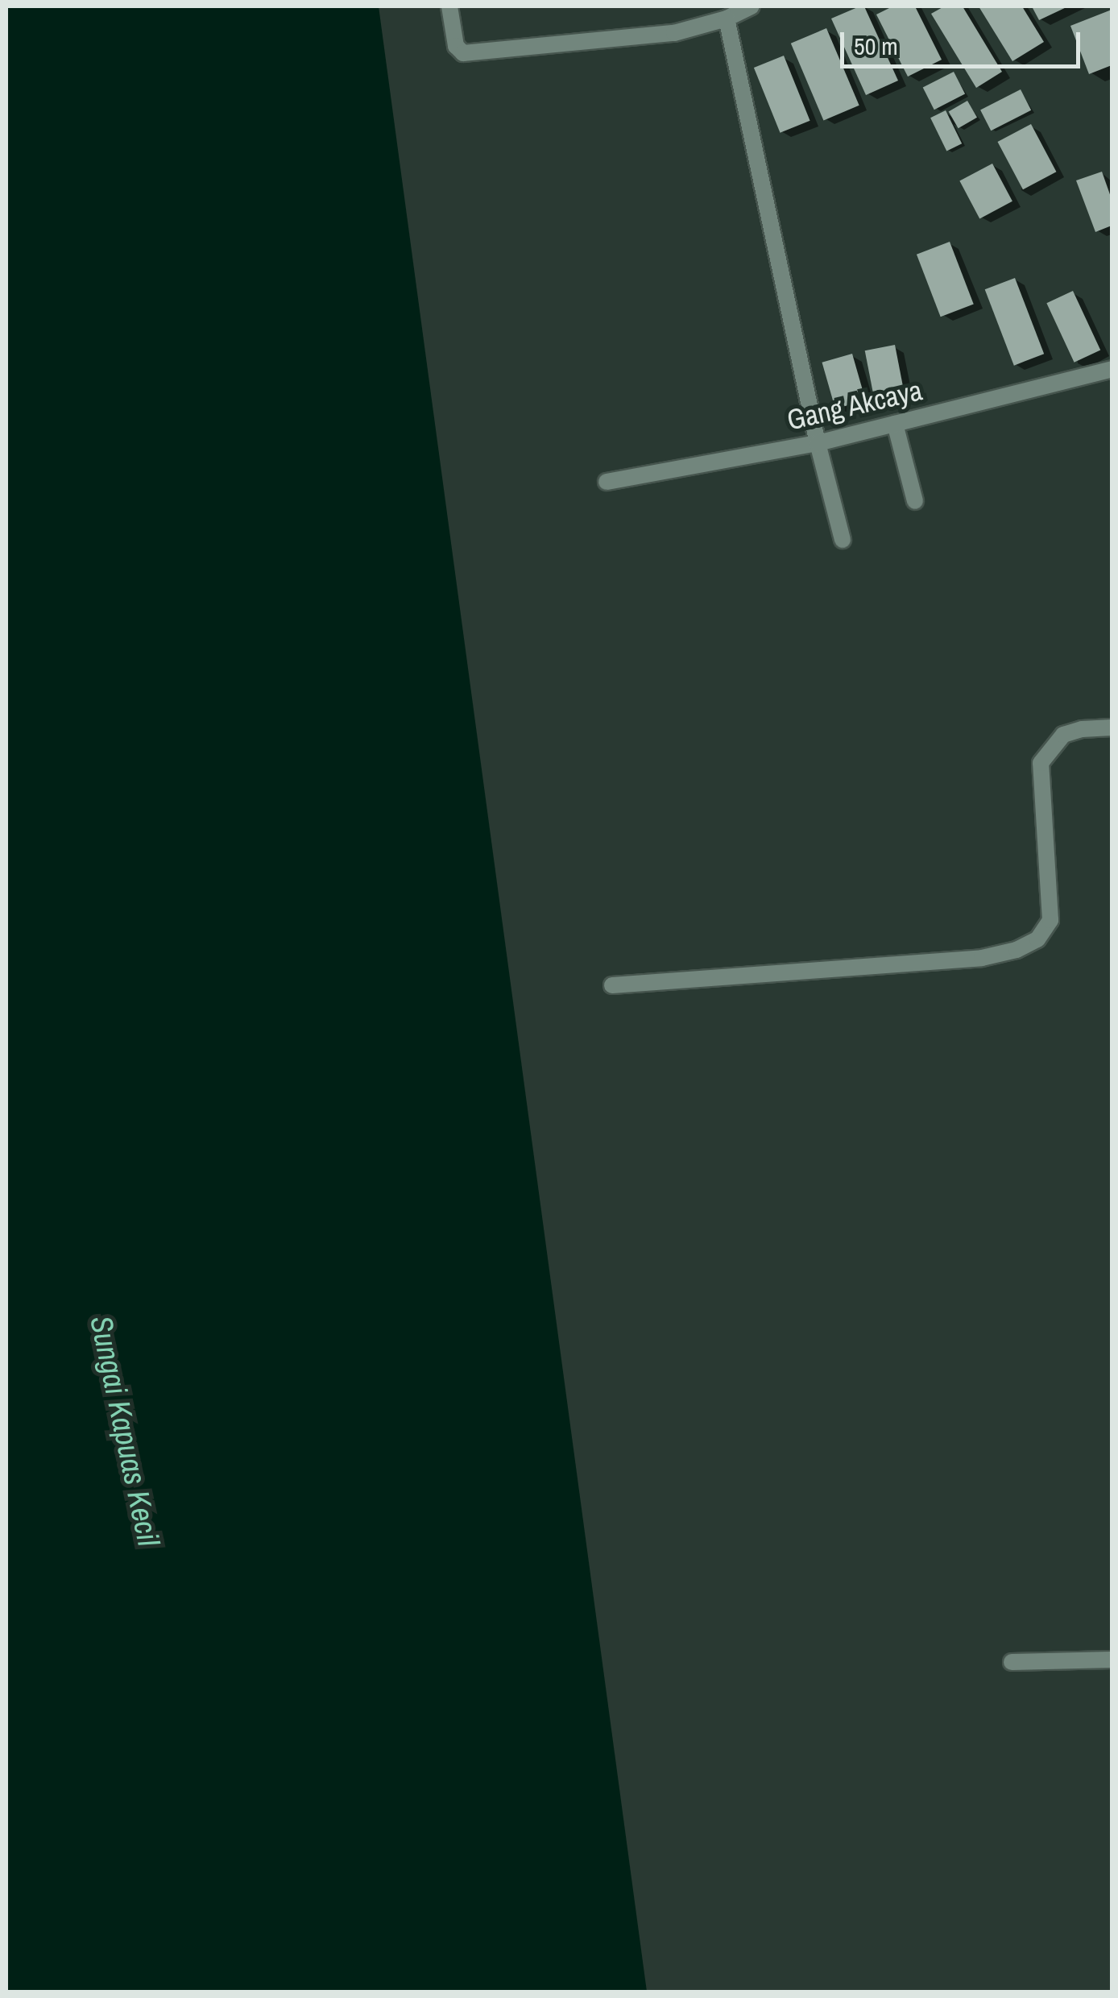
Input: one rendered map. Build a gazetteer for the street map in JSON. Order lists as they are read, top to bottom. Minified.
{"streets":{"street":["Gang Akcaya"]},"water":["Sungai Kapuas Kecil"],"scale_bar":"50 m"}
